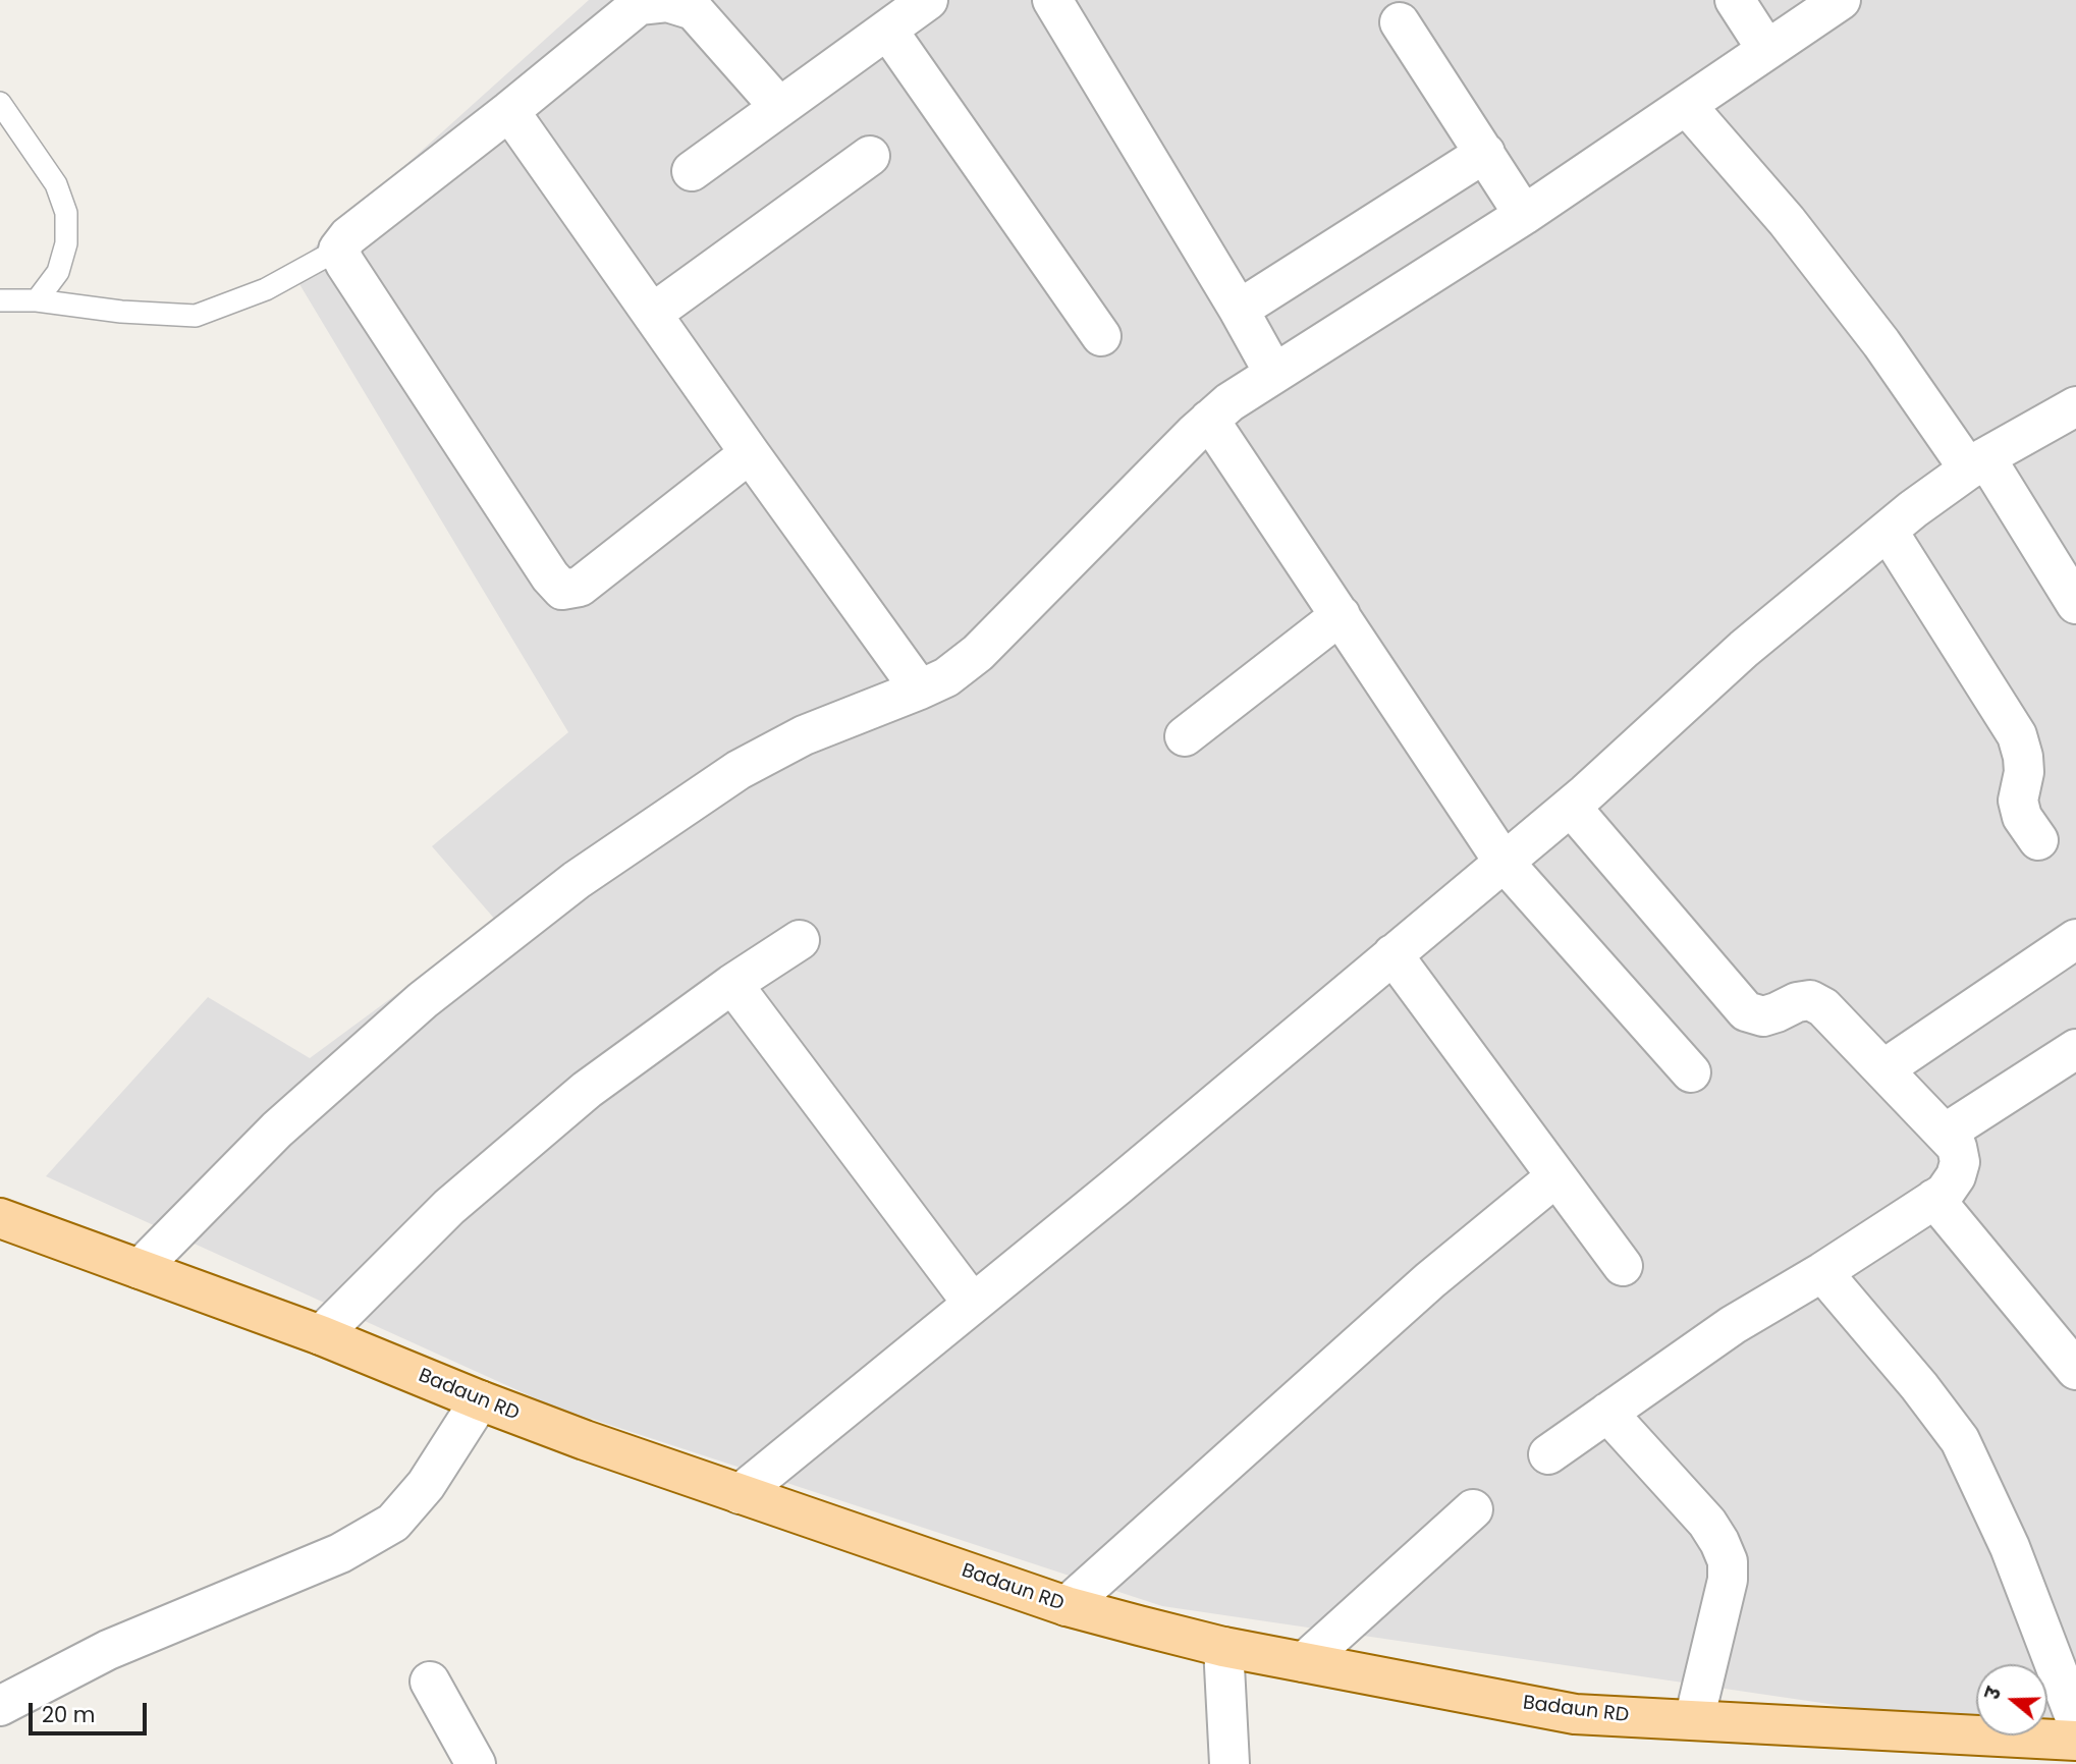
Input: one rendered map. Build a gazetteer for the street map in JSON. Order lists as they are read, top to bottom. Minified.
{"streets":{"main road":["Badaun RD"]},"scale_bar":"20 m","north":"left"}
